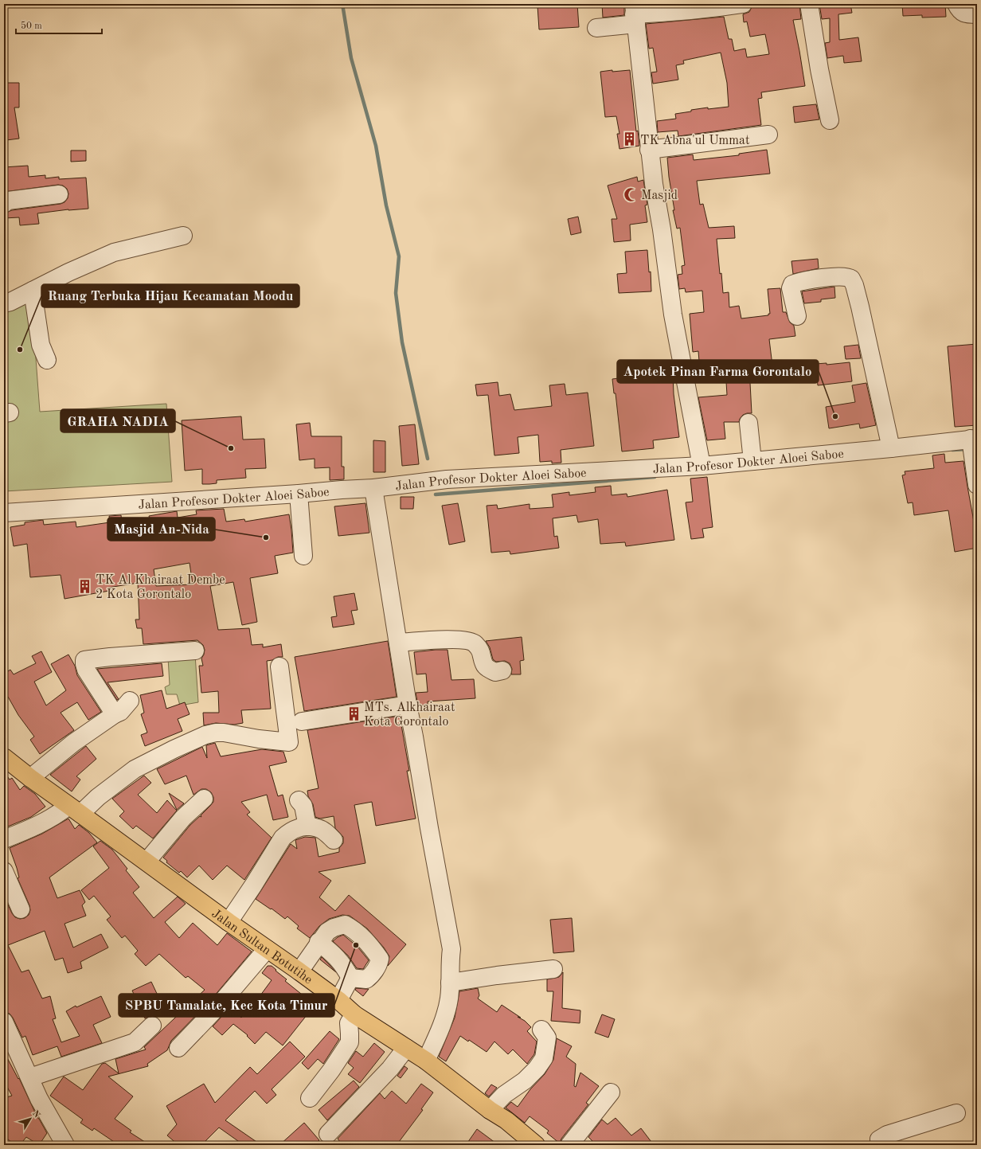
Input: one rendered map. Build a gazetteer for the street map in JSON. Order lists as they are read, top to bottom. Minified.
{"streets":{"main road":["Jalan Sultan Botutihe"],"street":["Jalan Profesor Dokter Aloei Saboe"]},"places":{"building":["TK Abna'ul Ummat","TK Al Khairaat Dembe 2 Kota Gorontalo","MTs. Alkhairaat Kota Gorontalo"],"mosque":["Masjid"],"other":["Ruang Terbuka Hijau Kecamatan Moodu","Apotek Pinan Farma Gorontalo","GRAHA NADIA","Masjid An-Nida","SPBU Tamalate, Kec Kota Timur"]},"scale_bar":"50 m","north":"top right"}
